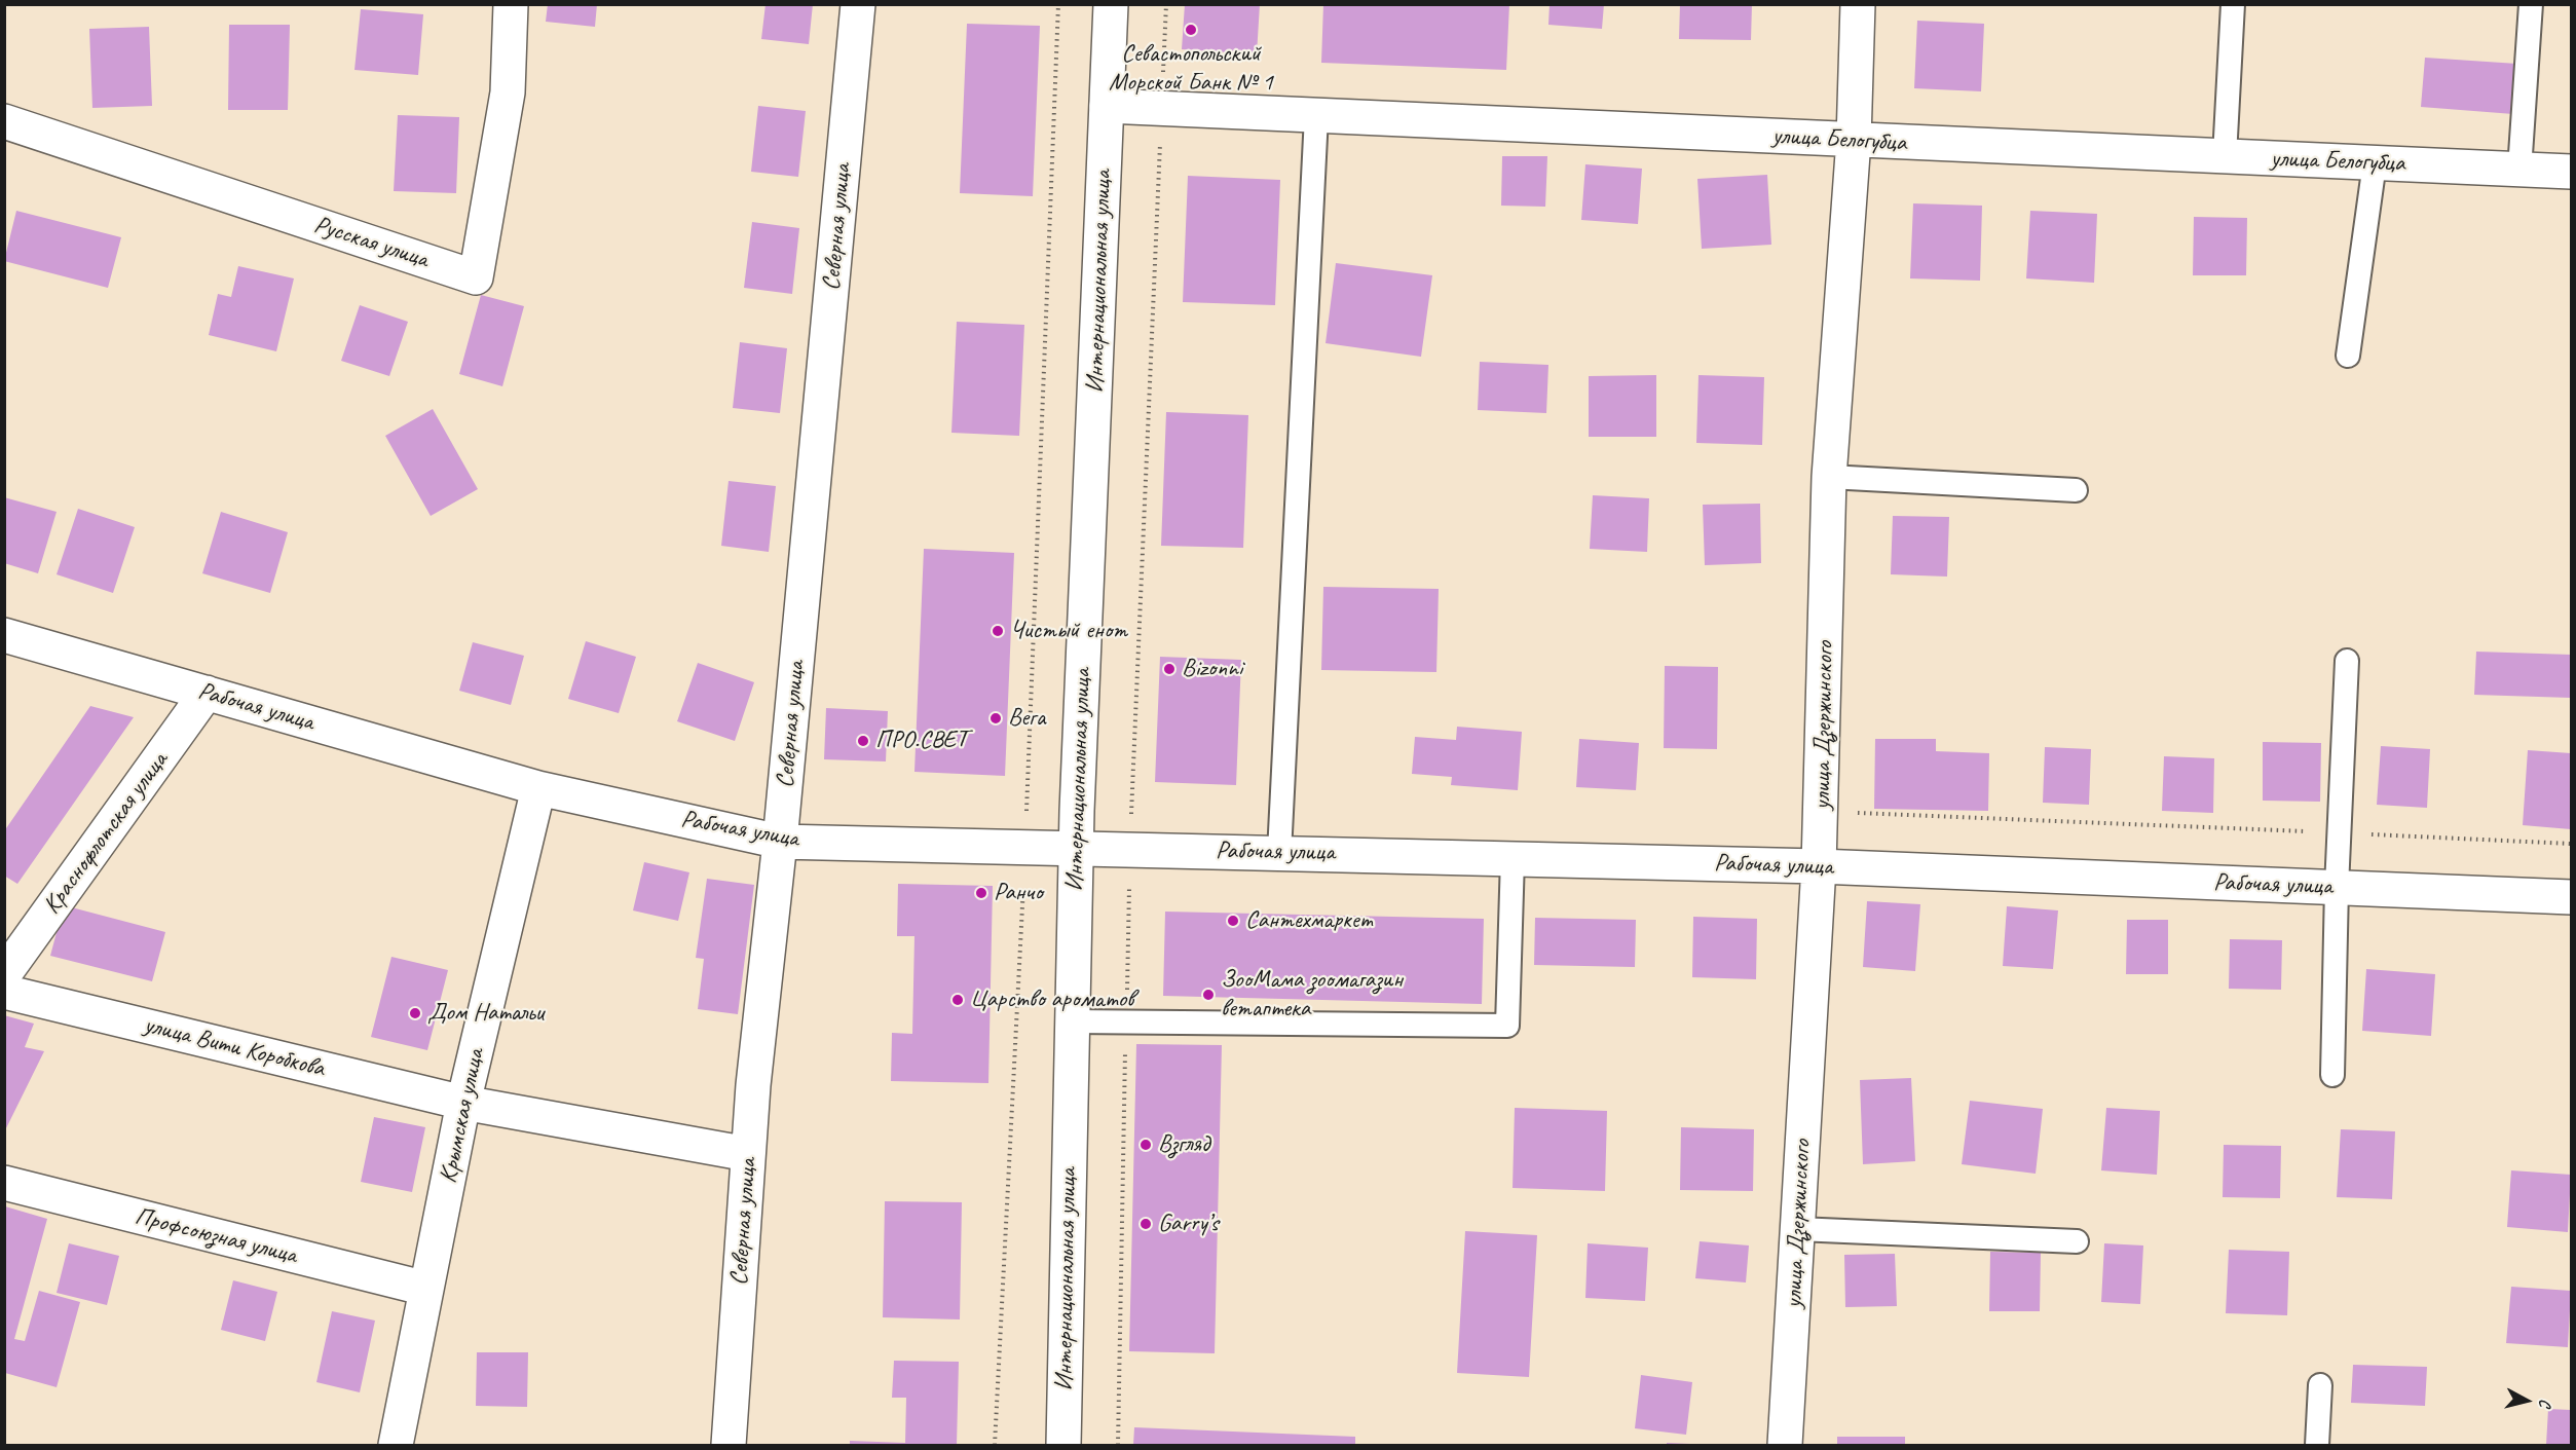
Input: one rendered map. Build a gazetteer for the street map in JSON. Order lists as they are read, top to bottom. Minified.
{"streets":{"street":["улица Белогубца","Северная улица","Русская улица","Интернациональная улица","Рабочая улица","улица Дзержинского","Краснофлотская улица","улица Вити Коробкова","Крымская улица","Профсоюзная улица"]},"crossings":[["улица Белогубца","Интернациональная улица"],["улица Белогубца","улица Дзержинского"],["Северная улица","Рабочая улица"],["Северная улица","улица Вити Коробкова"],["Интернациональная улица","Рабочая улица"],["Рабочая улица","улица Дзержинского"],["Рабочая улица","Краснофлотская улица"],["Рабочая улица","Крымская улица"],["улица Вити Коробкова","Крымская улица"],["Крымская улица","Профсоюзная улица"]],"places":["Севастопольский Морской Банк № 1","Чистый енот","Bizonni","Вега","ПРО.СВЕТ","Ранчо","Сантехмаркет","ЗооМама зоомагазин ветаптека","Царство ароматов","Дом Натальи","Взгляд","Garry’s"],"north":"right"}
